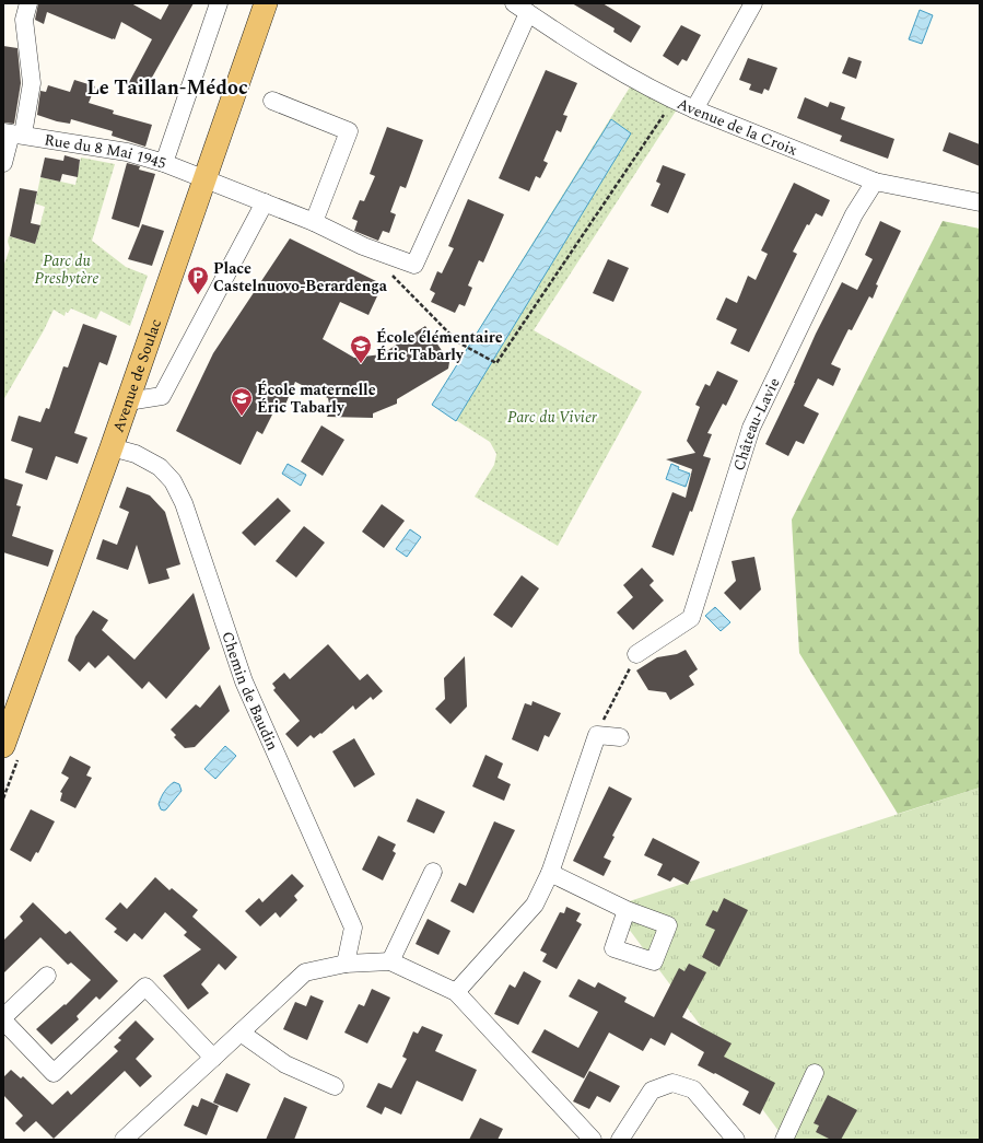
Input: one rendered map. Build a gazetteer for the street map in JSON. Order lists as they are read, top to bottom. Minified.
{"streets":{"main road":["Avenue de Soulac"],"street":["Avenue de la Croix","Rue du 8 Mai 1945","Château-Lavie","Chemin de Baudin"]},"crossings":[["Avenue de la Croix","Rue du 8 Mai 1945"],["Avenue de la Croix","Château-Lavie"],["Rue du 8 Mai 1945","Avenue de Soulac"],["Avenue de Soulac","Chemin de Baudin"]],"districts":["Le Taillan-Médoc"],"parks":["Parc du Presbytère","Parc du Vivier"],"places":{"parking":["Place Castelnuovo-Berardenga"],"school or university":["École élémentaire Éric Tabarly","École maternelle Éric Tabarly"]}}
